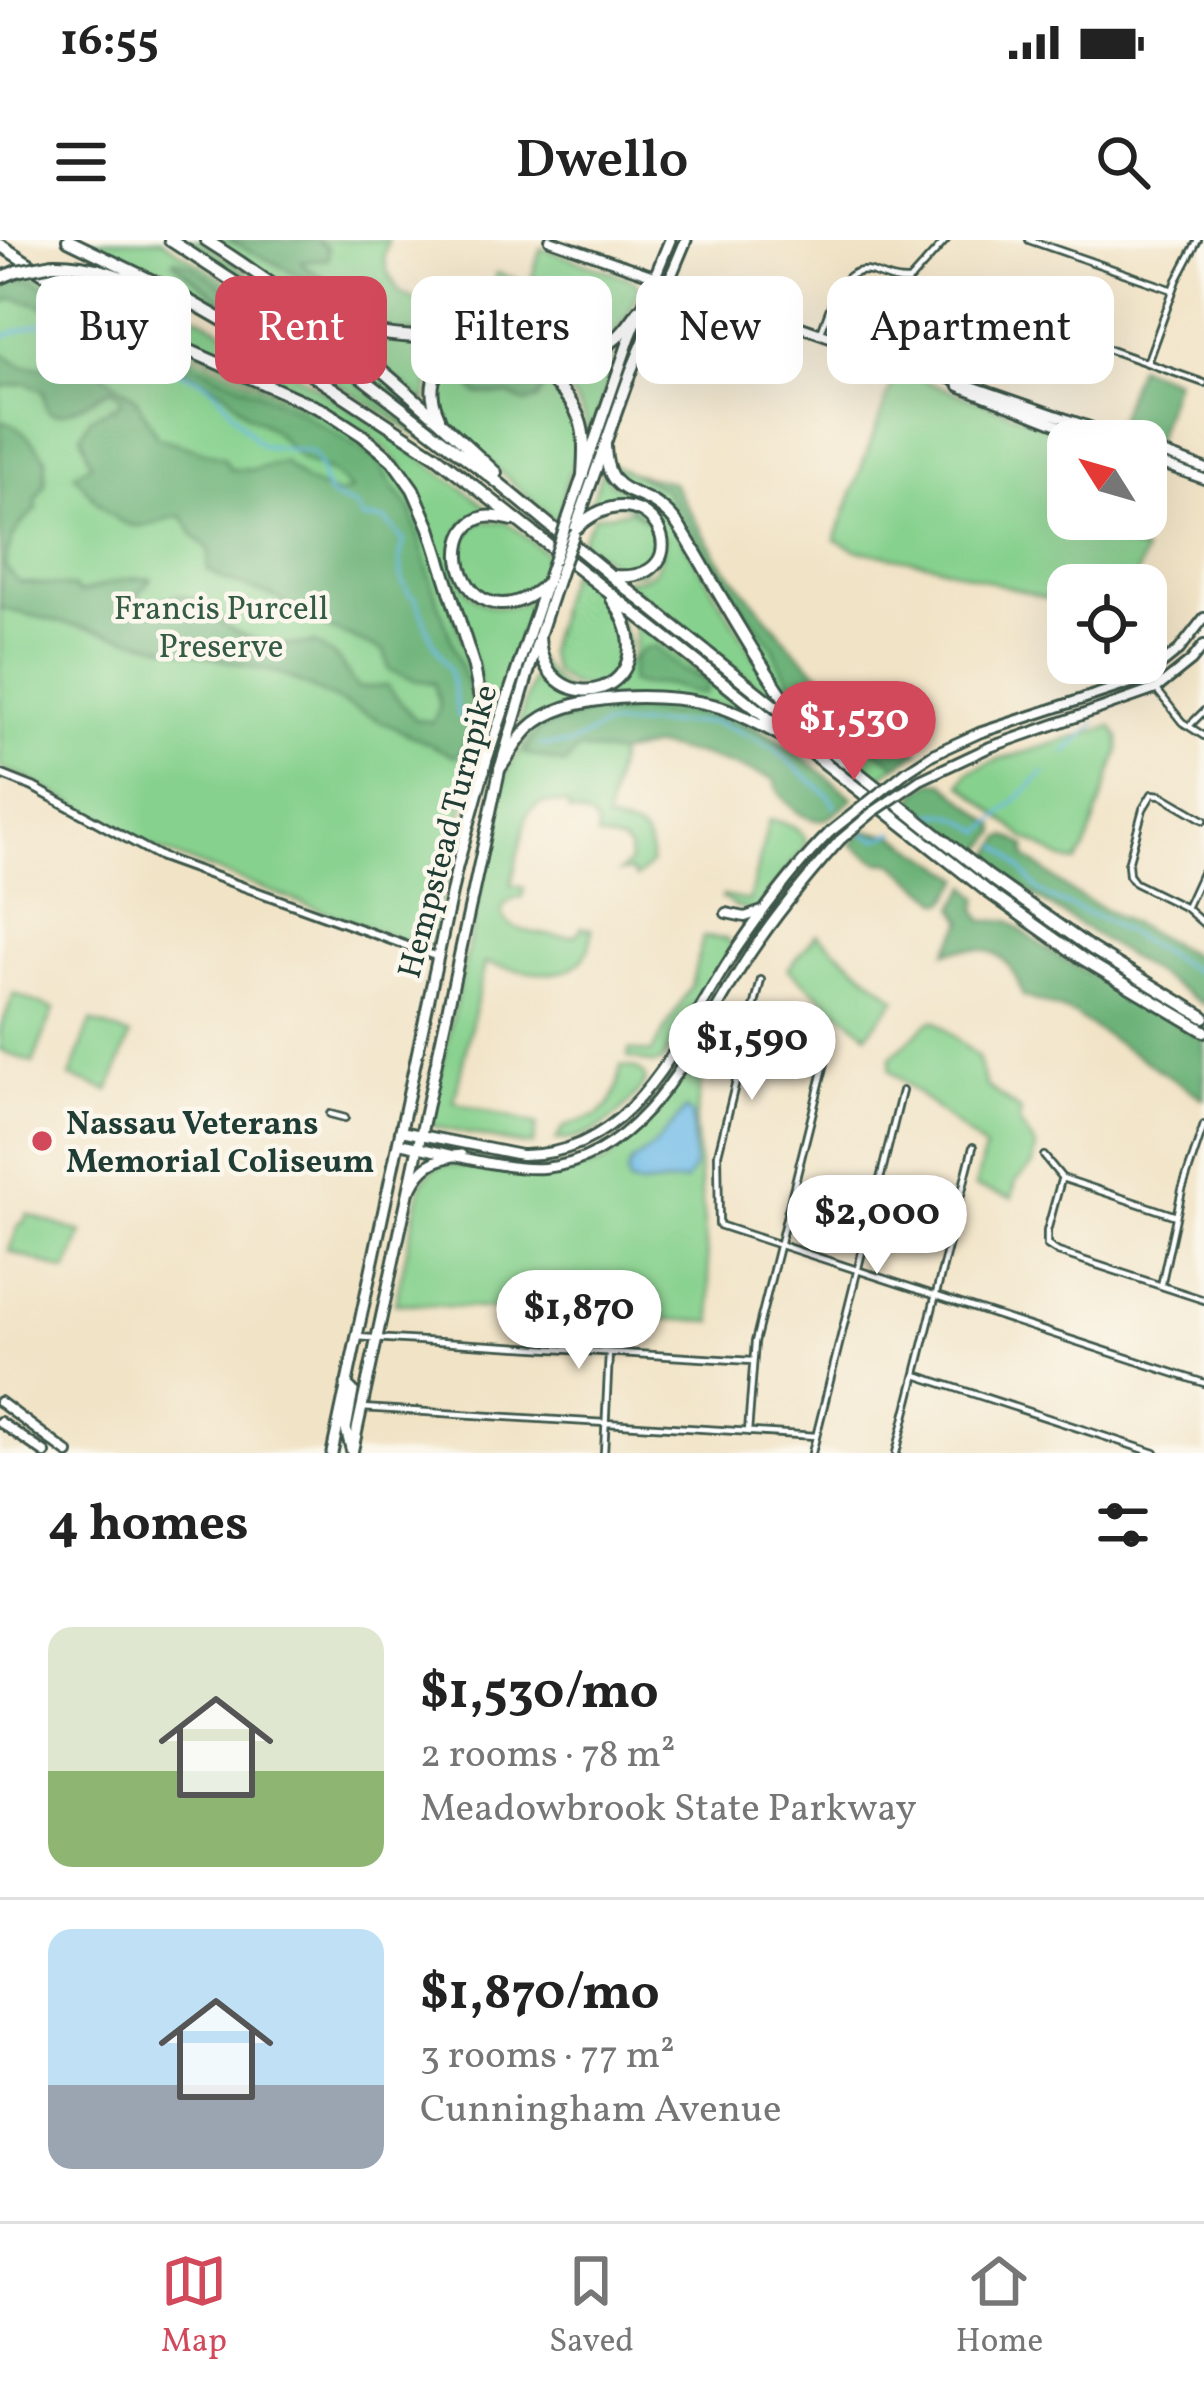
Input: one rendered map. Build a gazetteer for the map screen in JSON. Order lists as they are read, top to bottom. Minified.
{"streets":{"main road":["Hempstead Turnpike"]},"parks":["Francis Purcell Preserve"],"places":["Nassau Veterans Memorial Coliseum"],"north":"top left","page":{"status":"16:55","header":"Dwello","chip":["Buy","Rent","Filters","New","Apartment"],"price":["$1,530","$1,590","$2,000","$1,870"],"heading":"4 homes","list":[{"name":"$1,530/mo","note":"2 rooms · 78 m² · Meadowbrook State Parkway"},{"name":"$1,870/mo","note":"3 rooms · 77 m² · Cunningham Avenue"}],"tabs":["Map","Saved","Home"]}}
